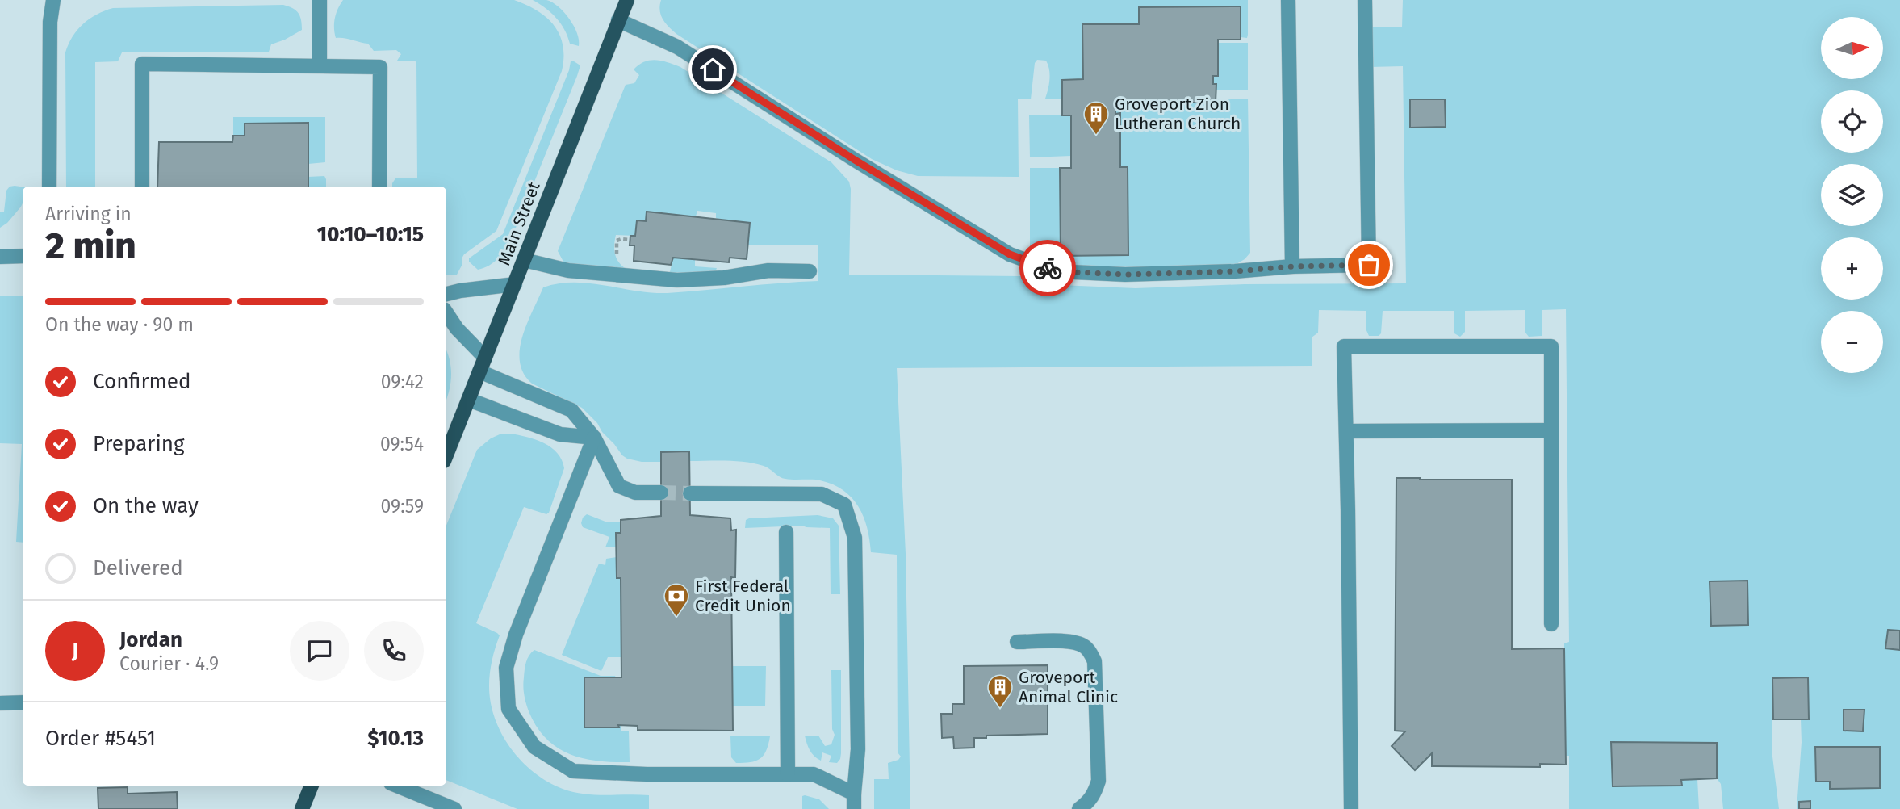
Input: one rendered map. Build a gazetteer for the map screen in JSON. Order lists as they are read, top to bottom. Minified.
{"streets":{"main road":["Main Street"]},"places":{"building":["Groveport Zion Lutheran Church","Groveport Animal Clinic"],"bank":["First Federal Credit Union"]},"north":"right","page":{"map_buttons":["+","−"],"heading":["2 min","Arriving in","10:10–10:15"],"panel":["Jordan","Courier · 4.9","Order #5451","$10.13"],"bar":"On the way · 90 m","list":[["Confirmed","09:42"],["Preparing","09:54"],["On the way","09:59"],"Delivered"],"round":"J"}}
